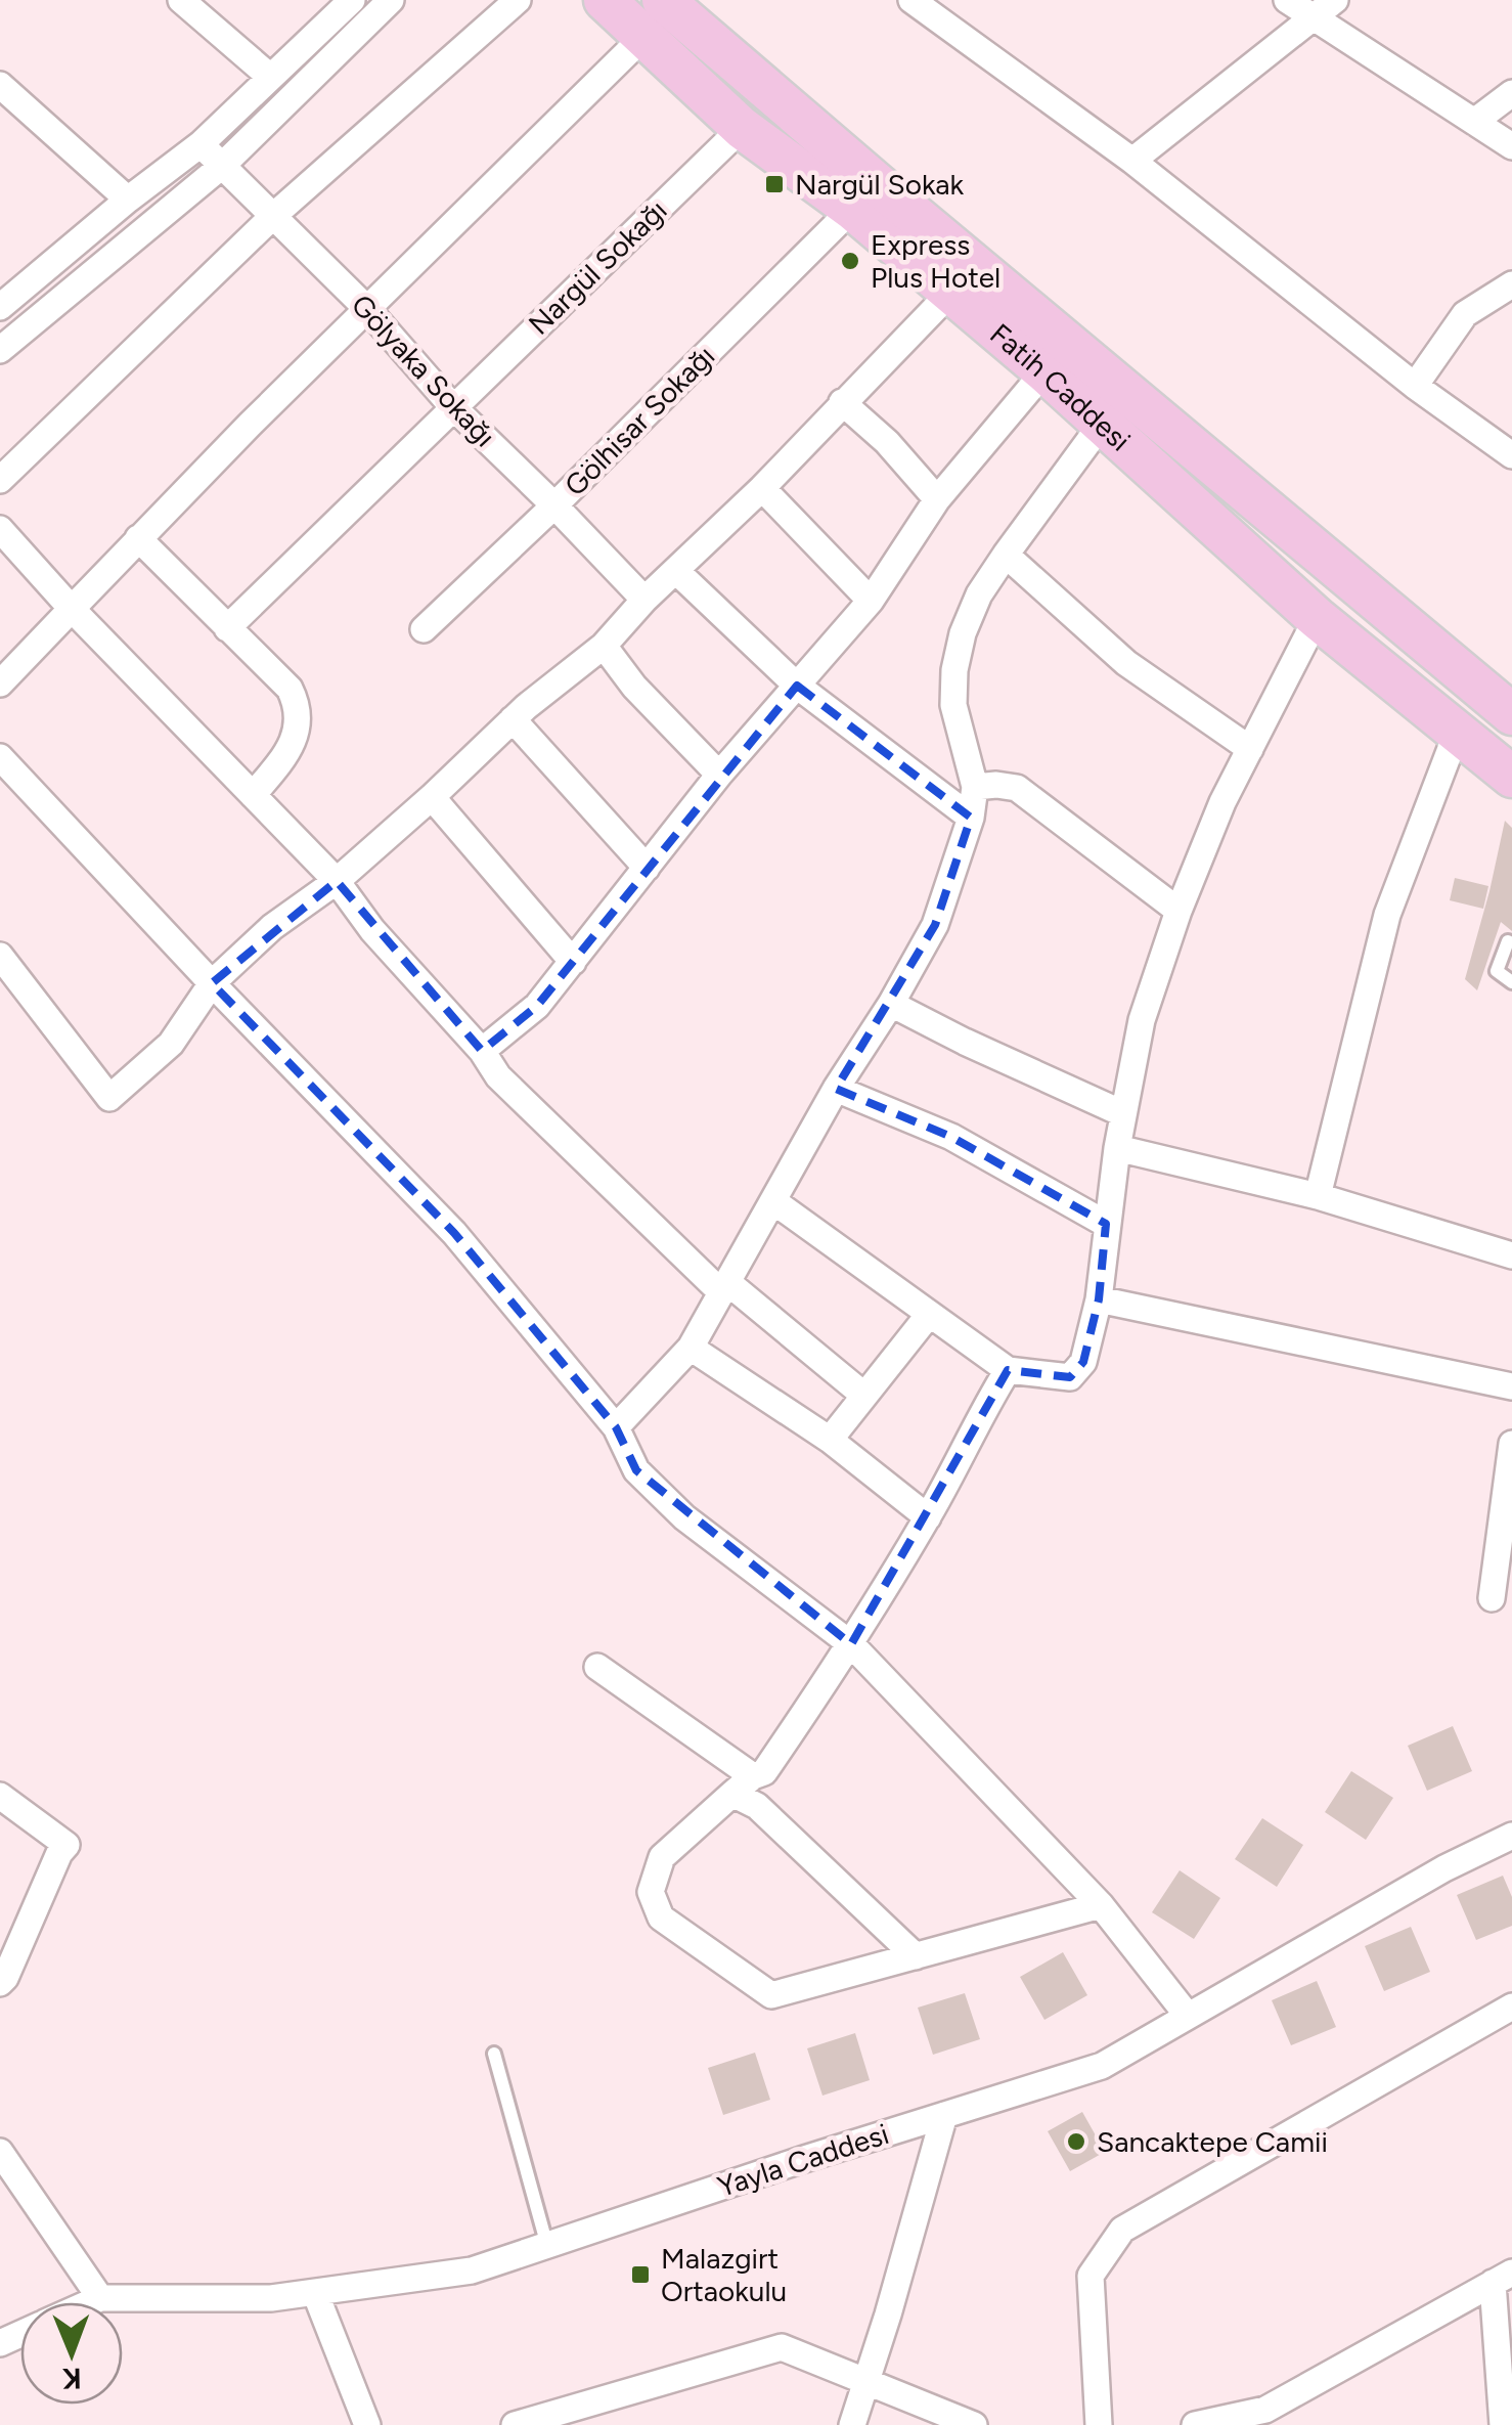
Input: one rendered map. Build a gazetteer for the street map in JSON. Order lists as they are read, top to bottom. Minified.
{"streets":{"main road":["Fatih Caddesi"],"street":["Nargül Sokağı","Gölyaka Sokağı","Gölhisar Sokağı","Yayla Caddesi"]},"crossings":[["Nargül Sokağı","Gölyaka Sokağı"],["Nargül Sokağı","Fatih Caddesi"],["Gölyaka Sokağı","Gölhisar Sokağı"],["Fatih Caddesi","Gölhisar Sokağı"]],"places":{"transit":["Nargül Sokak","Malazgirt Ortaokulu"],"other":["Express Plus Hotel","Sancaktepe Camii"]},"north":"bottom"}
